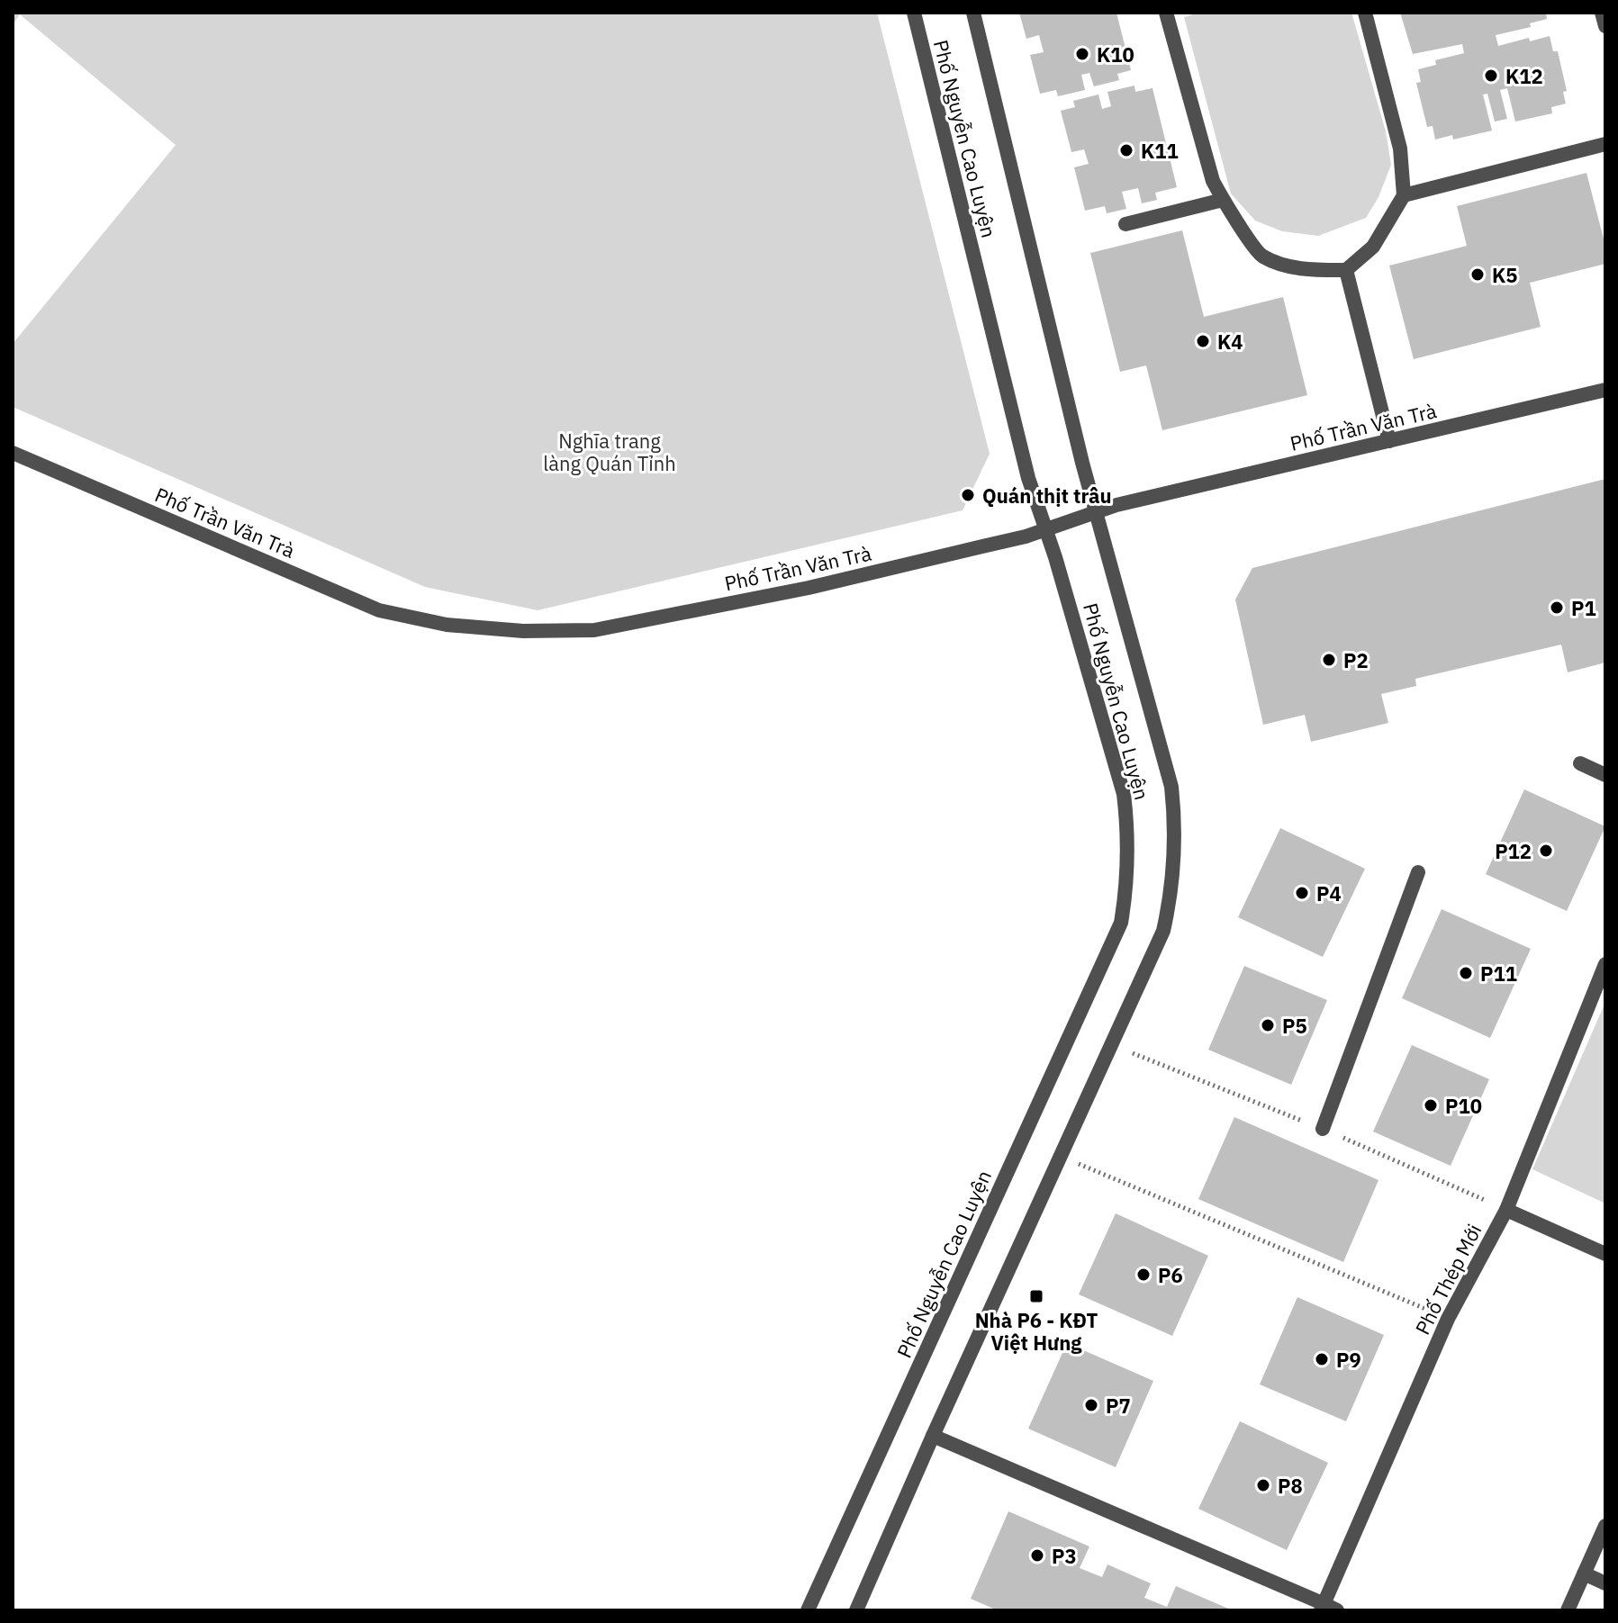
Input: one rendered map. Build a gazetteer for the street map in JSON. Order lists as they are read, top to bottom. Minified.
{"streets":{"street":["Phố Nguyễn Cao Luyện","Phố Trần Văn Trà","Phố Thép Mới"]},"crossings":[["Phố Nguyễn Cao Luyện","Phố Trần Văn Trà"]],"parks":["Nghĩa trang làng Quán Tỉnh"],"places":{"other":["K10","K12","K11","K5","K4","Quán thịt trâu","P1","P2","P12","P4","P11","P5","P10","P6","P9","P7","P8","P3"],"transit":["Nhà P6 - KĐT Việt Hưng"]}}
